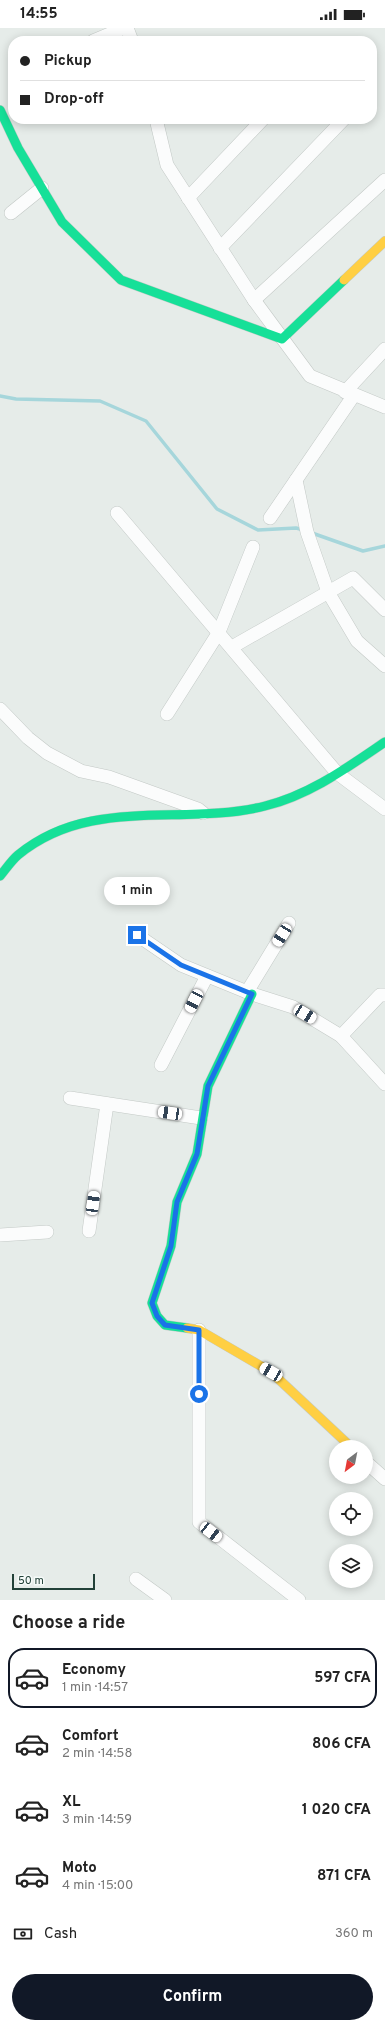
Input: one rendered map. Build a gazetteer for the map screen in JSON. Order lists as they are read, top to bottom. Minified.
{"scale_bar":"50 m","north":"bottom left","page":{"status":"14:55","banner":["Pickup","Drop-off"],"bubble":"1 min","scale":"50 m","heading":"Choose a ride","list":[{"name":"Economy","note":"1 min · 14:57","value":"597 CFA"},{"name":"Comfort","note":"2 min · 14:58","value":"806 CFA"},{"name":"XL","note":"3 min · 14:59","value":"1 020 CFA"},{"name":"Moto","note":"4 min · 15:00","value":"871 CFA"}],"pay":["Cash","360 m"],"buttons":"Confirm"}}
